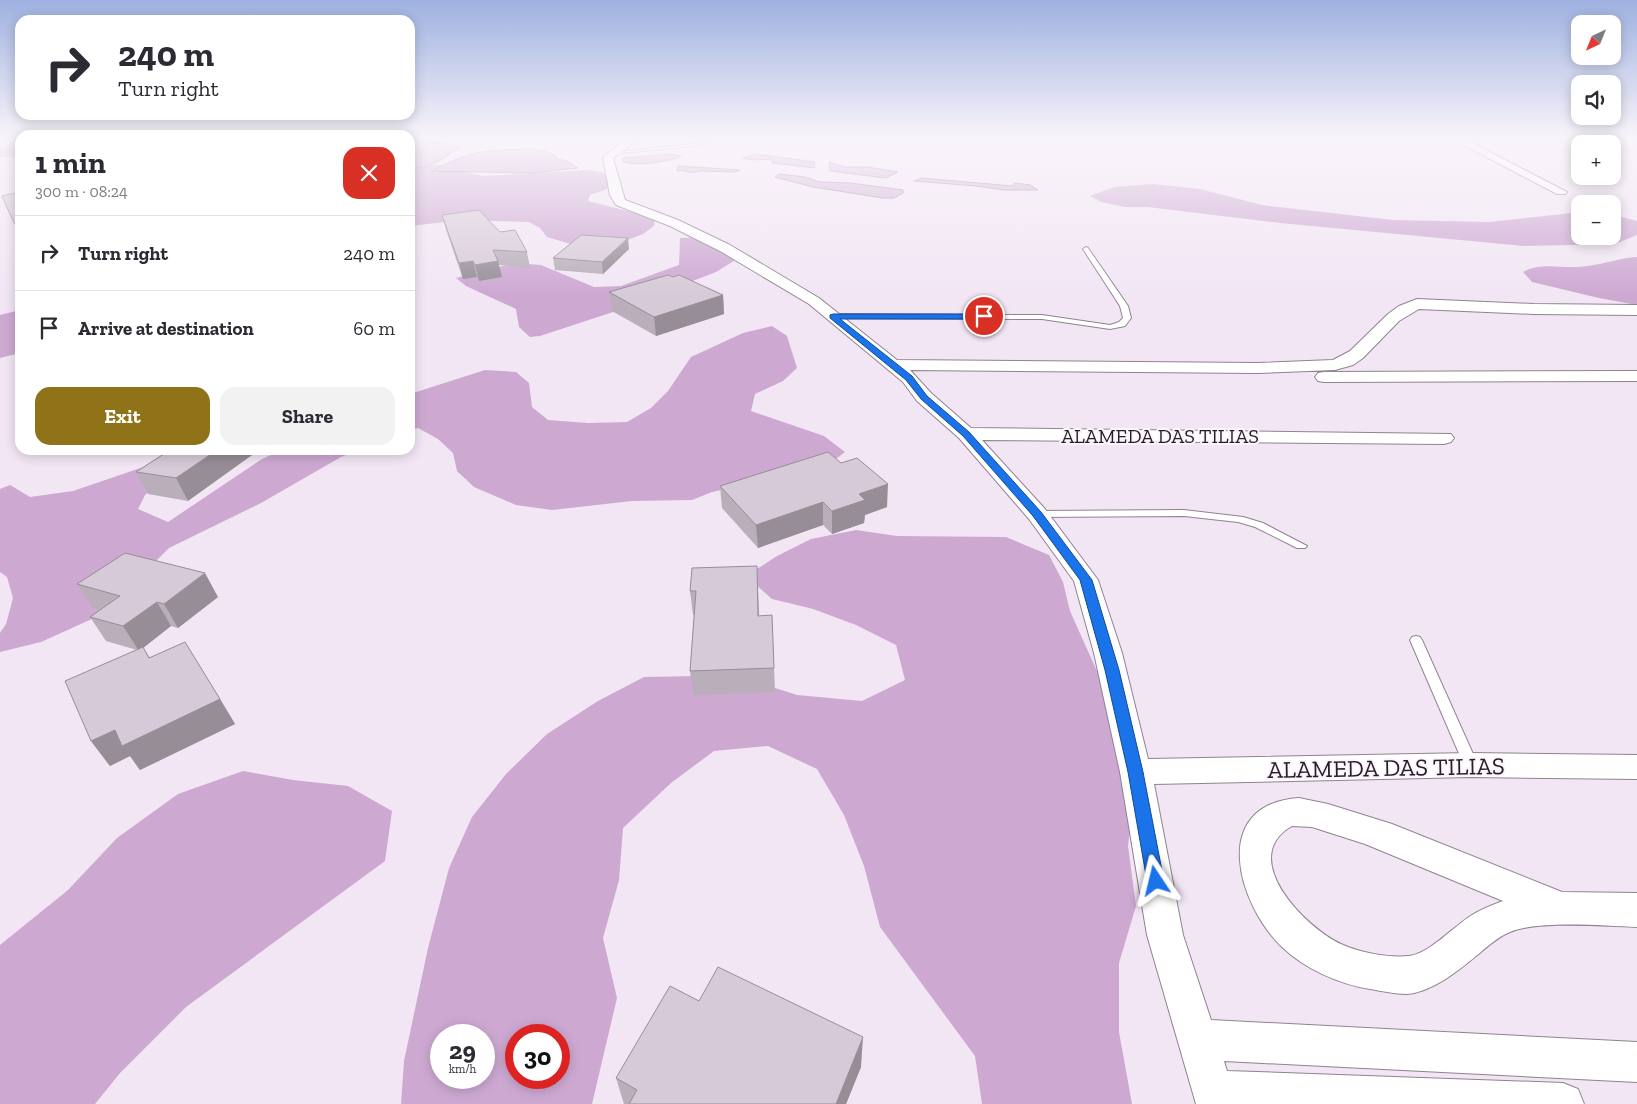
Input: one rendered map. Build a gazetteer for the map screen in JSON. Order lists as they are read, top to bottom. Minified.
{"streets":{"street":["ALAMEDA DAS TILIAS"]},"north":"bottom left","page":{"map_buttons":["+","−"],"turn":["240 m","Turn right"],"heading":["1 min","300 m · 08:24"],"list":[{"name":"Turn right","value":"240 m"},{"name":"Arrive at destination","value":"60 m"}],"buttons":["Exit","Share"],"speed":"29 km/h","limit":"30"}}
